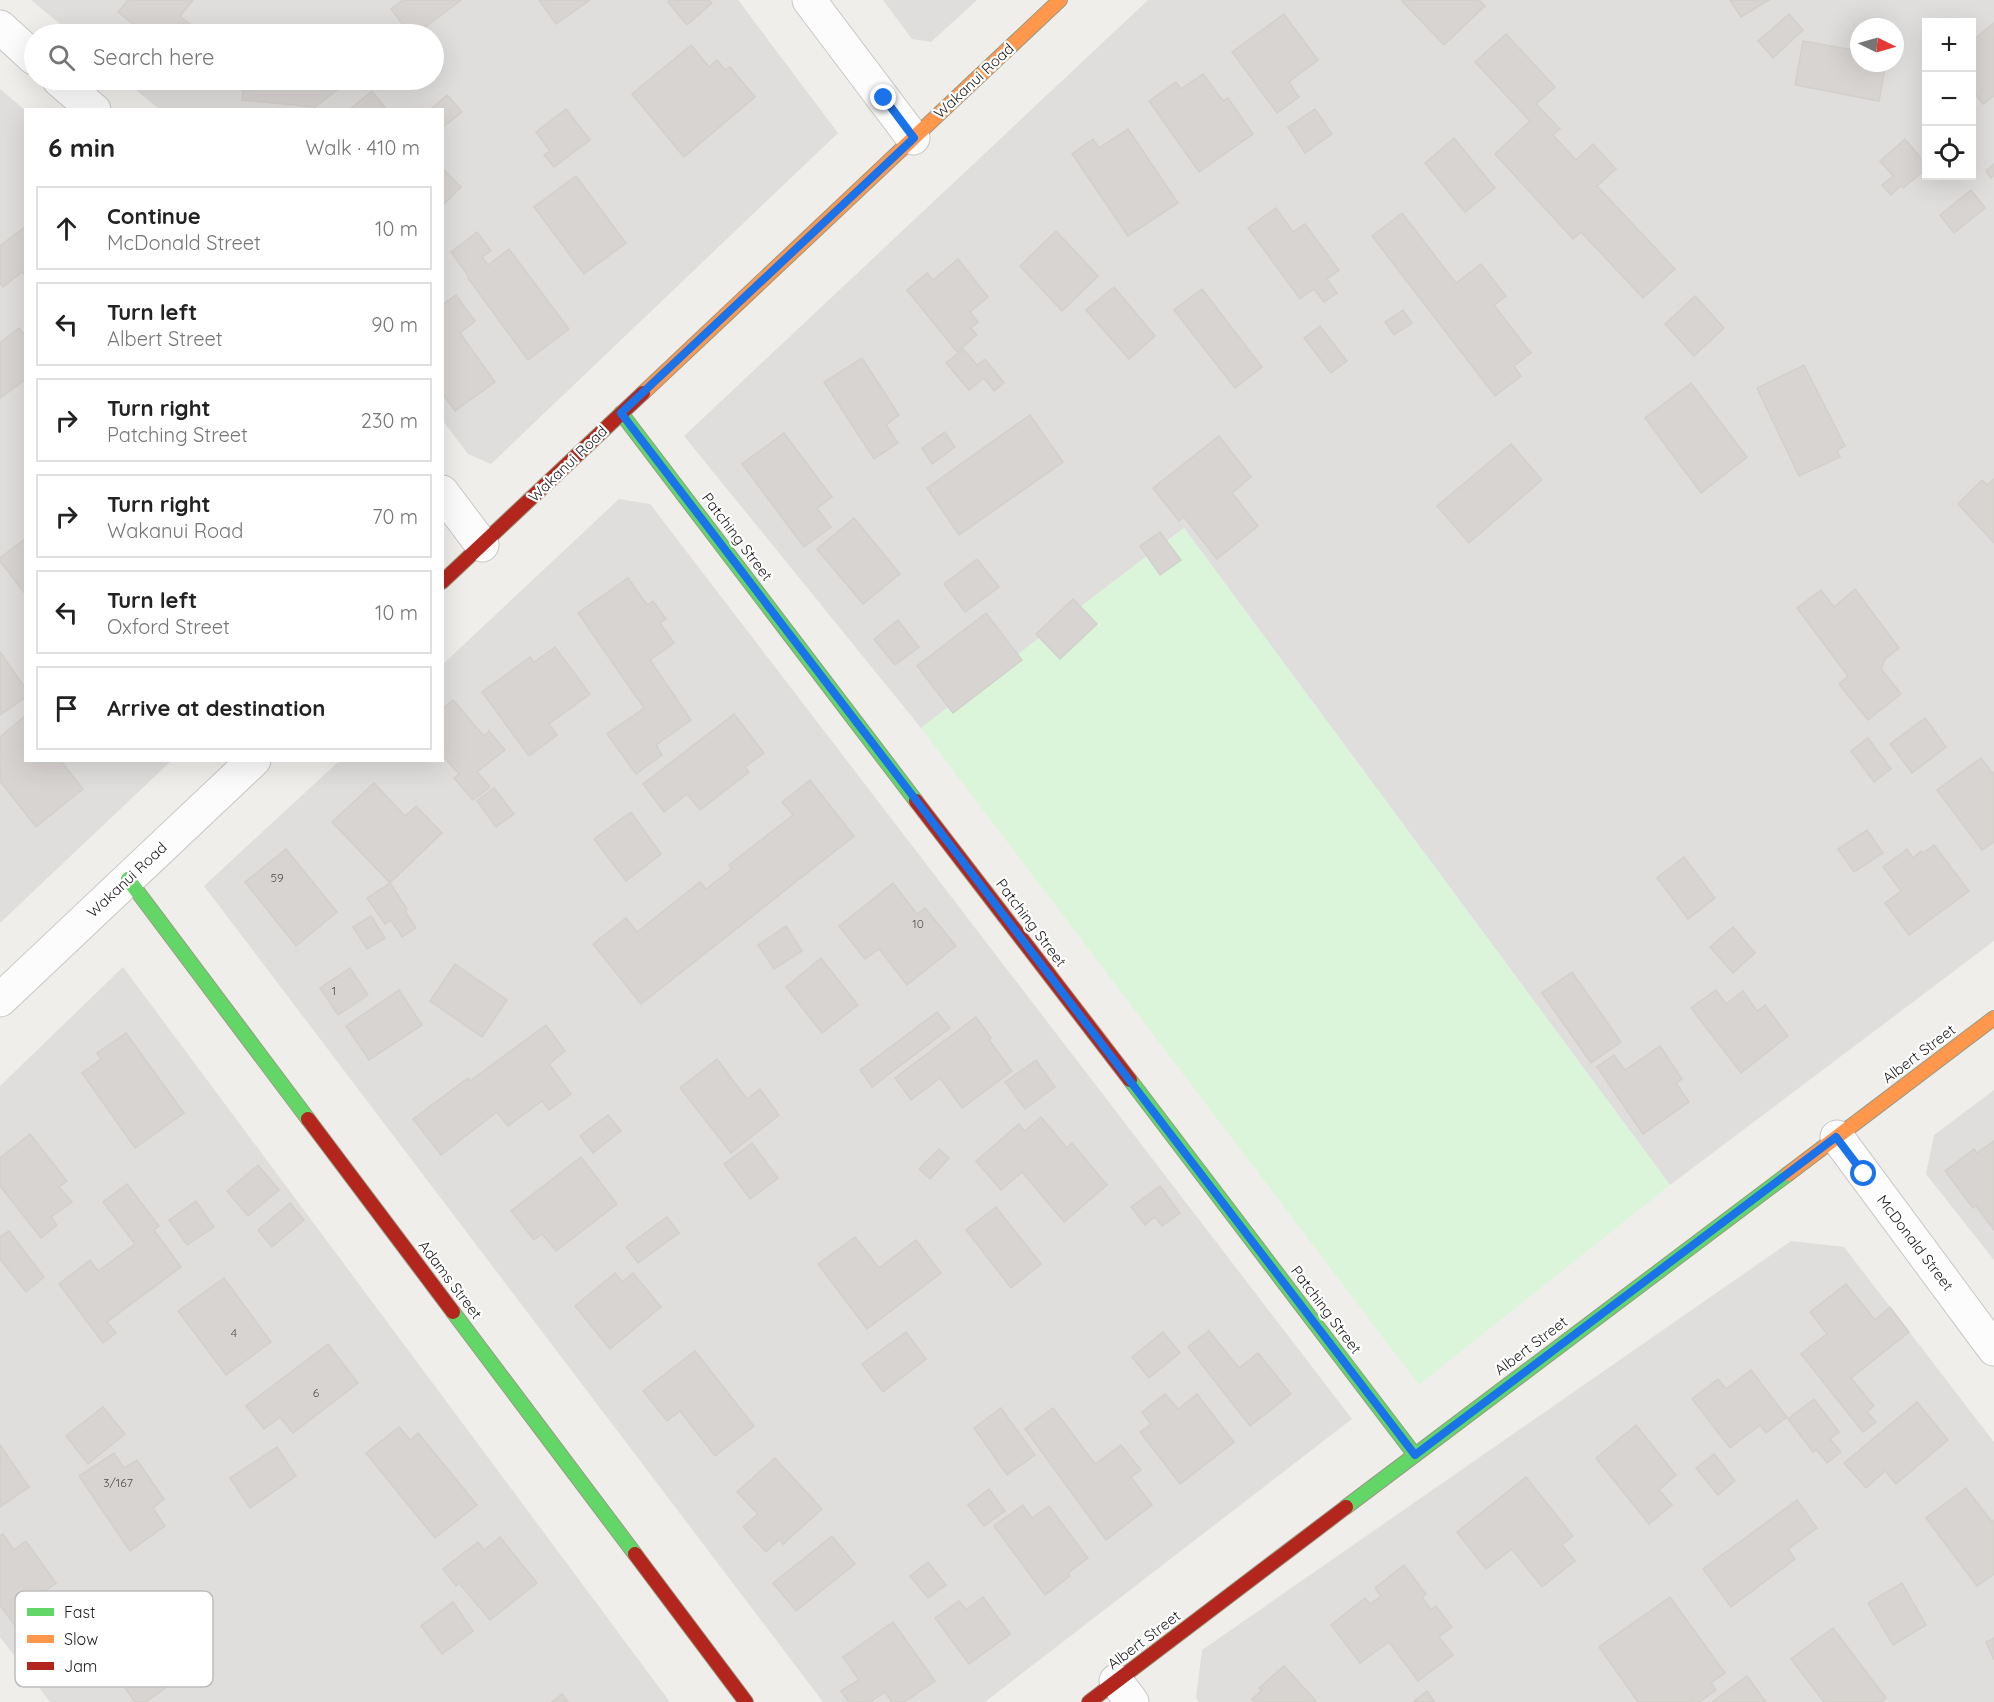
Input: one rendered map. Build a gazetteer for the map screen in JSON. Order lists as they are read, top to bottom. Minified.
{"streets":{"street":["Wakanui Road","Patching Street","Albert Street","McDonald Street","Adams Street"]},"crossings":[["Wakanui Road","Patching Street"],["Wakanui Road","Adams Street"],["Patching Street","Albert Street"],["Albert Street","McDonald Street"]],"house_numbers":["59","10","1","4","6","3/167"],"legend":["Fast","Slow","Jam"],"north":"right","page":{"map_buttons":["+","−"],"search":"Search here","heading":["6 min","Walk · 410 m"],"list":[["Continue","McDonald Street","10 m"],["Turn left","Albert Street","90 m"],["Turn right","Patching Street","230 m"],["Turn right","Wakanui Road","70 m"],["Turn left","Oxford Street","10 m"],"Arrive at destination"]}}
